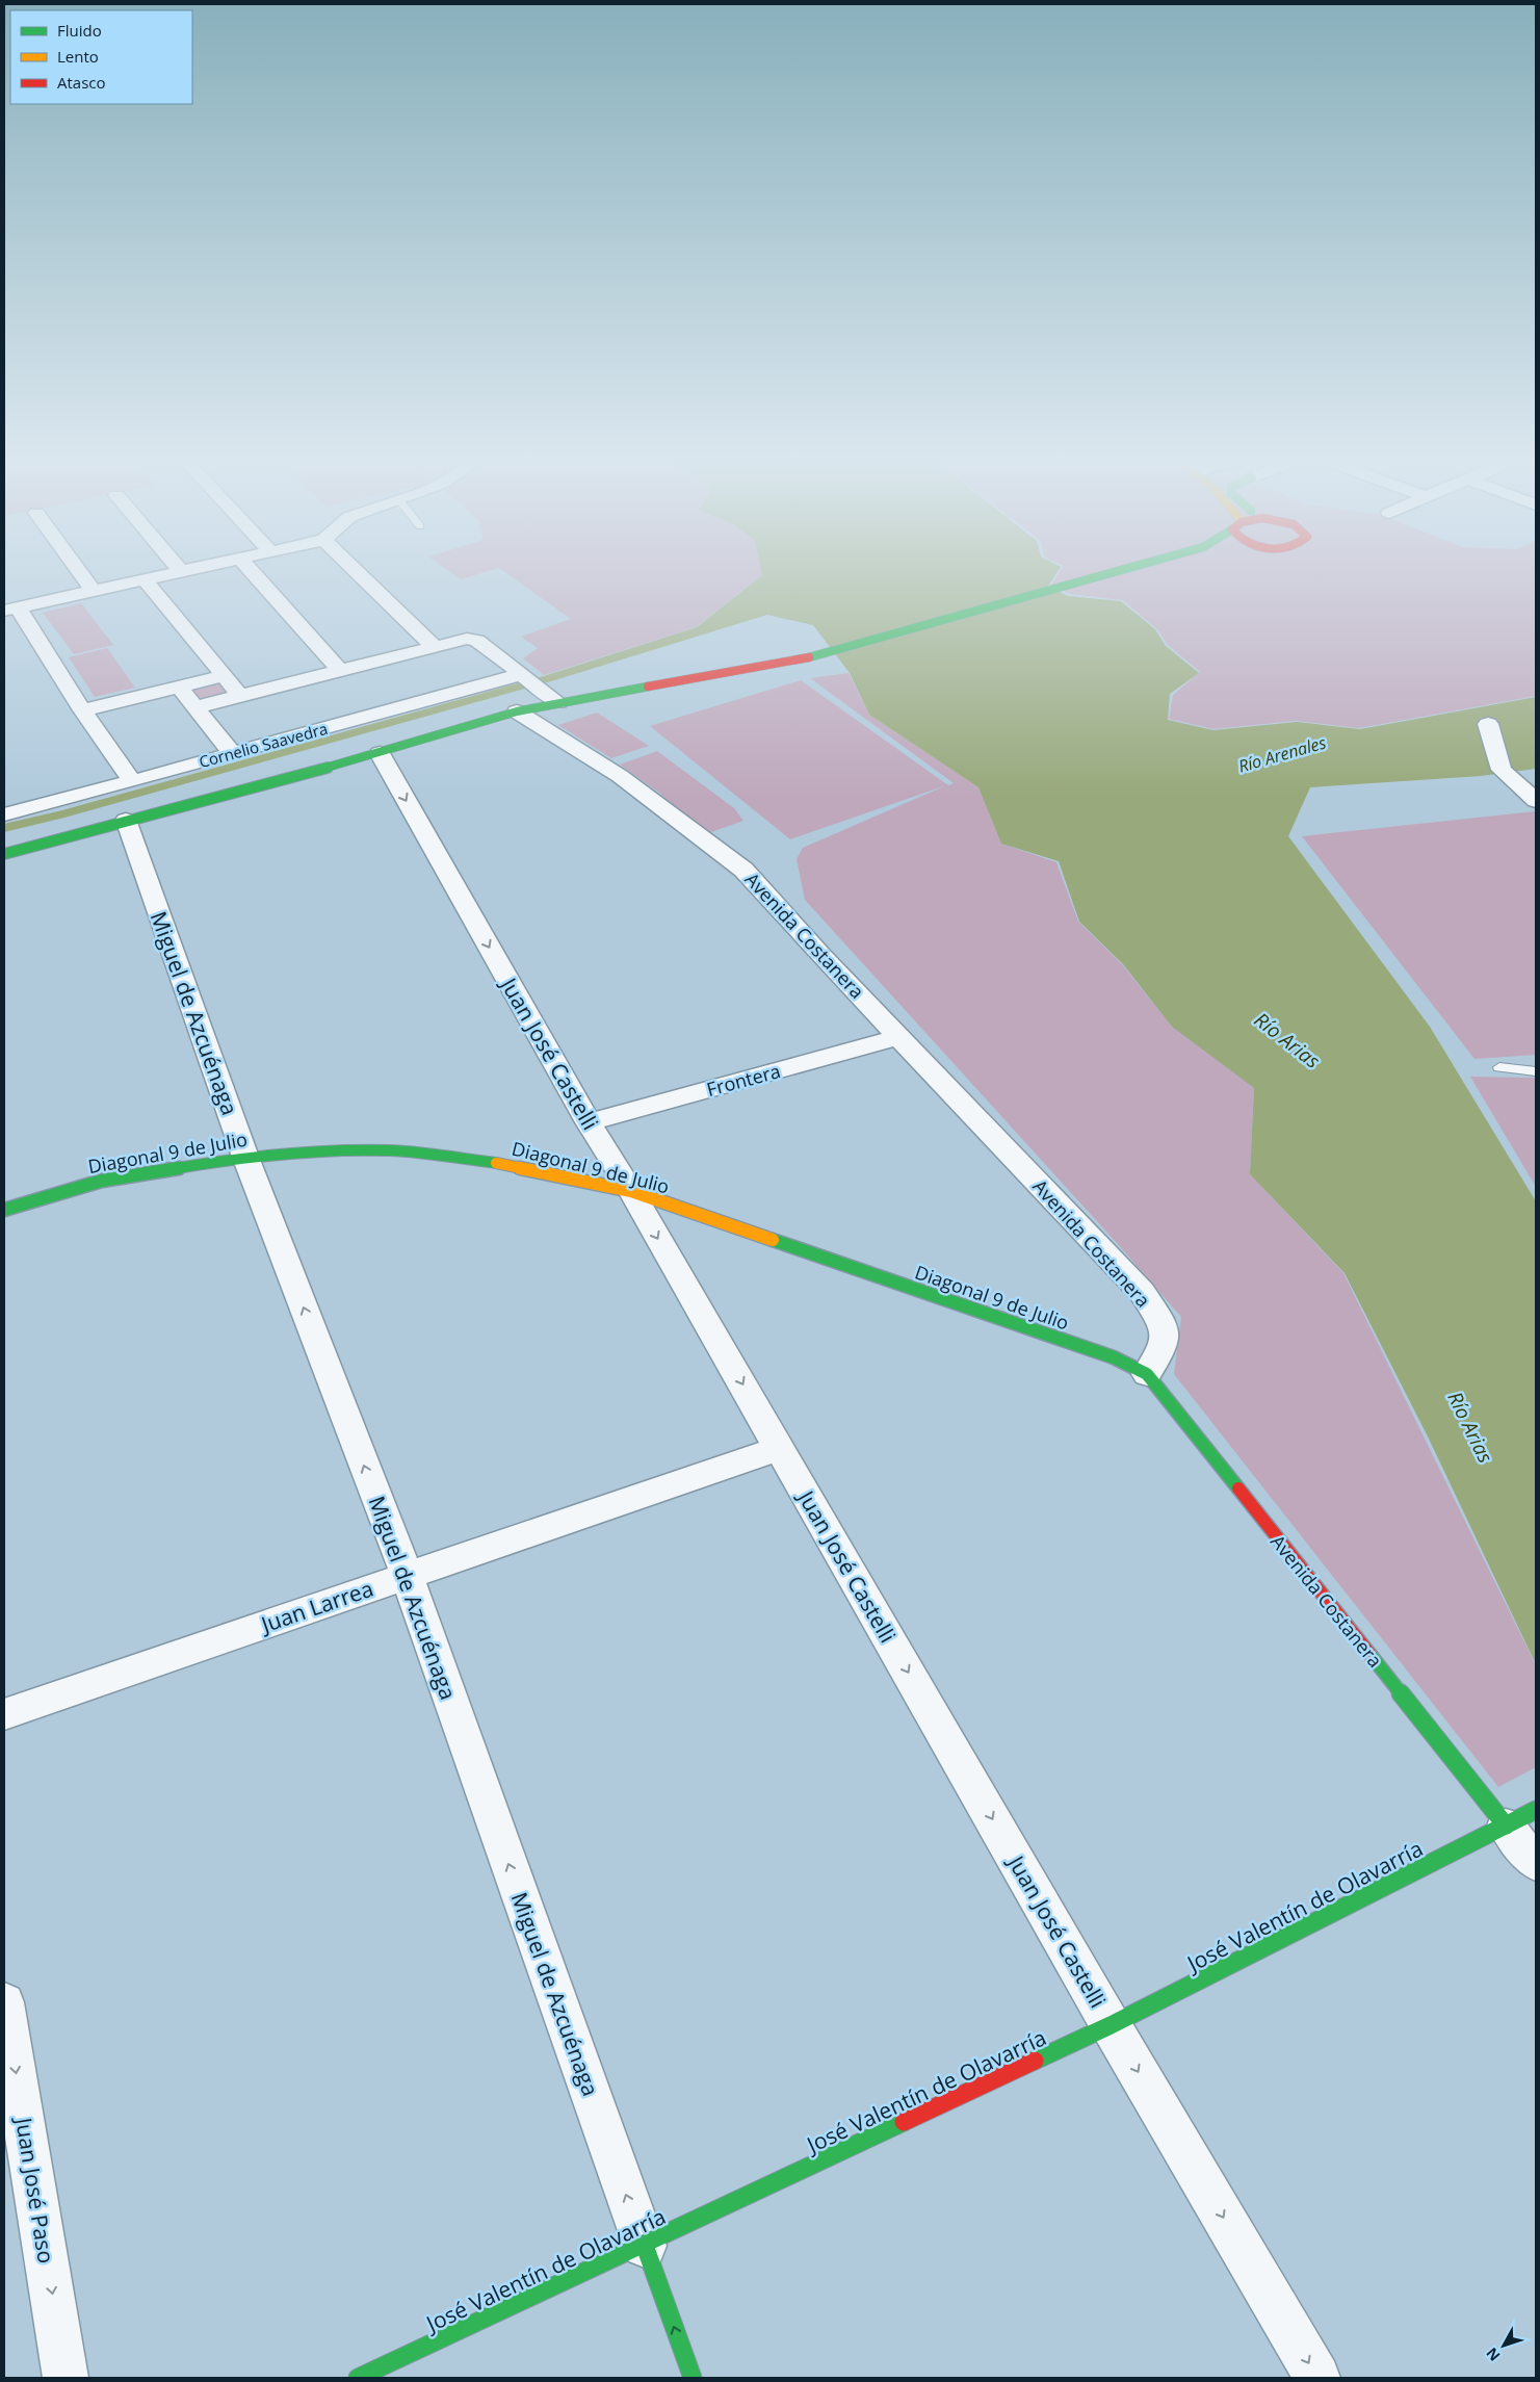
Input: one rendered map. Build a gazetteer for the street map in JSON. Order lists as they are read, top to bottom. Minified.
{"streets":{"street":["Cornelio Saavedra","Avenida Costanera","Miguel de Azcuénaga","Juan José Castelli","Frontera","Diagonal 9 de Julio","Juan Larrea","José Valentín de Olavarría","Juan José Paso"]},"crossings":[["Avenida Costanera","Frontera"],["Avenida Costanera","Diagonal 9 de Julio"],["Avenida Costanera","José Valentín de Olavarría"],["Miguel de Azcuénaga","Diagonal 9 de Julio"],["Miguel de Azcuénaga","Juan Larrea"],["Miguel de Azcuénaga","José Valentín de Olavarría"],["Juan José Castelli","Frontera"],["Juan José Castelli","Diagonal 9 de Julio"],["Juan José Castelli","Juan Larrea"],["Juan José Castelli","José Valentín de Olavarría"]],"one_way":["Miguel de Azcuénaga","Juan José Castelli","Juan José Paso"],"water":["Río Arenales","Río Arias"],"legend":["Fluido","Lento","Atasco"],"north":"bottom left"}
